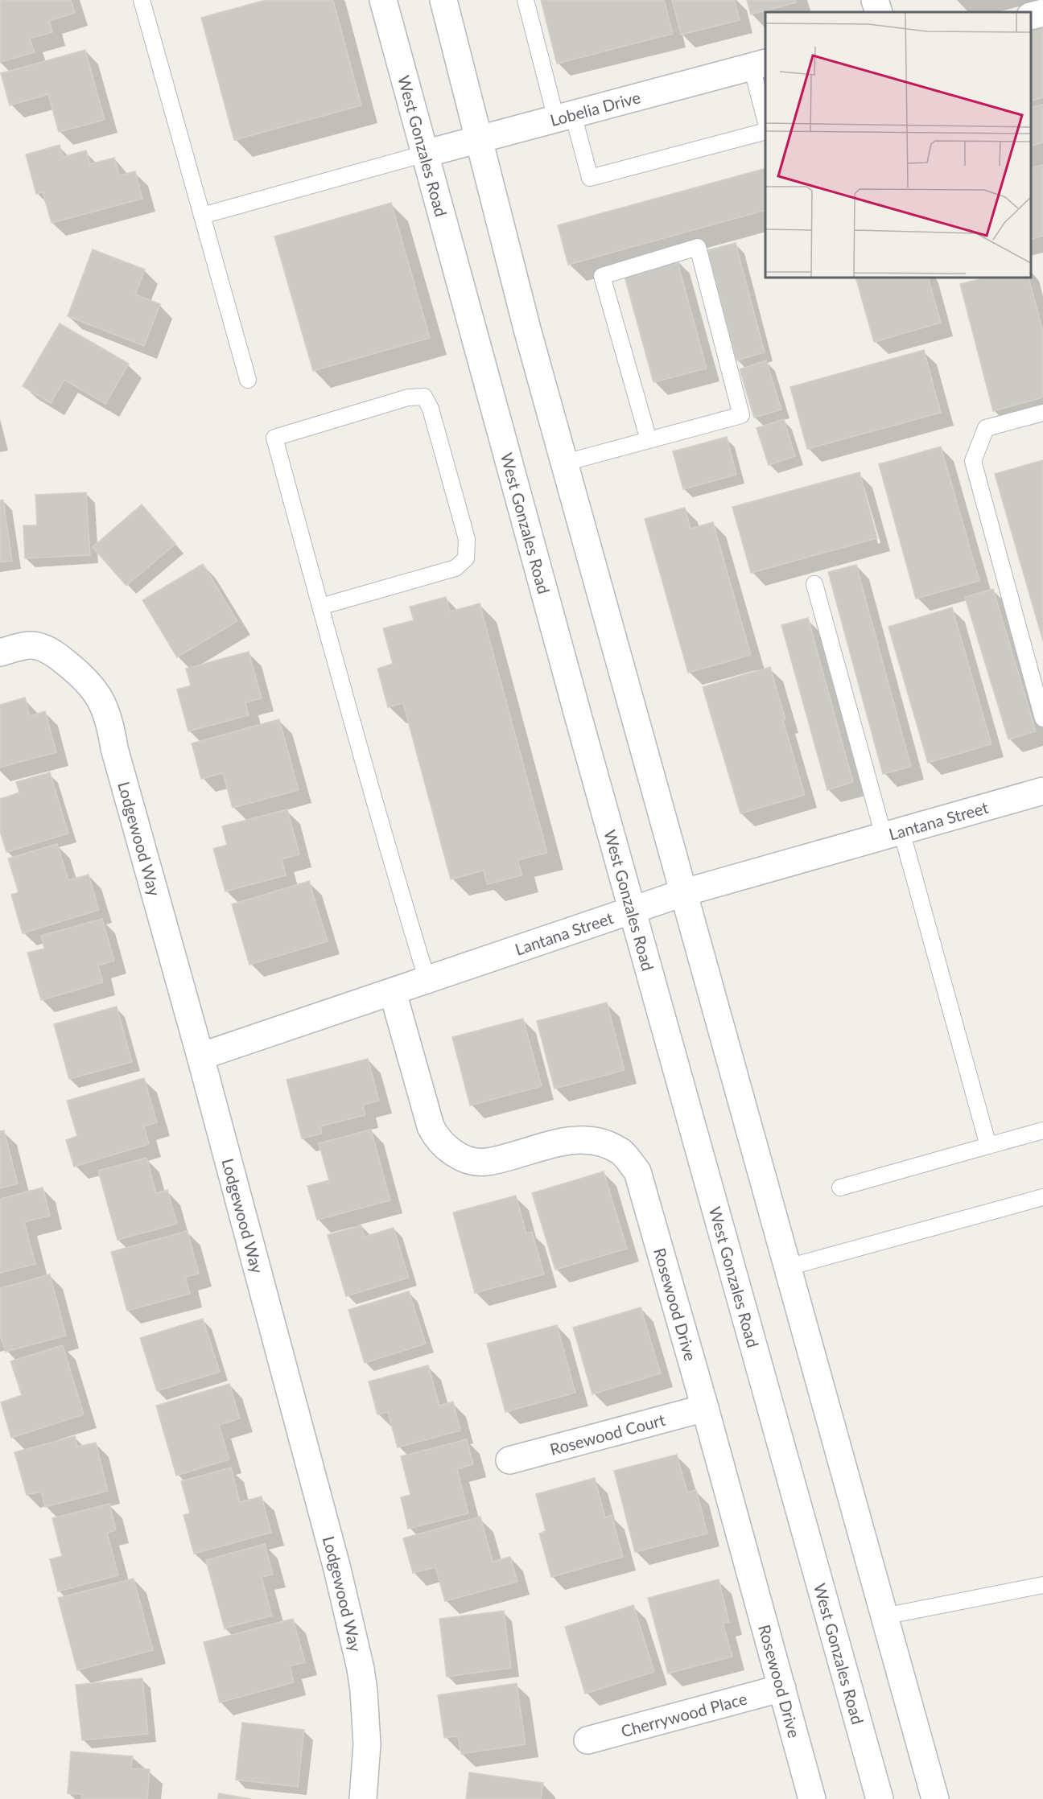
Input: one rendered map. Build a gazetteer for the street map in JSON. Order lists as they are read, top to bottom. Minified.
{"streets":{"street":["Lobelia Drive","West Gonzales Road","Lantana Street","Lodgewood Way","Rosewood Drive","Rosewood Court","Cherrywood Place"]},"crossings":[["Lobelia Drive","West Gonzales Road"],["West Gonzales Road","Lantana Street"],["Lantana Street","Lodgewood Way"],["Lantana Street","Rosewood Drive"],["Rosewood Drive","Rosewood Court"],["Rosewood Drive","Cherrywood Place"]]}
